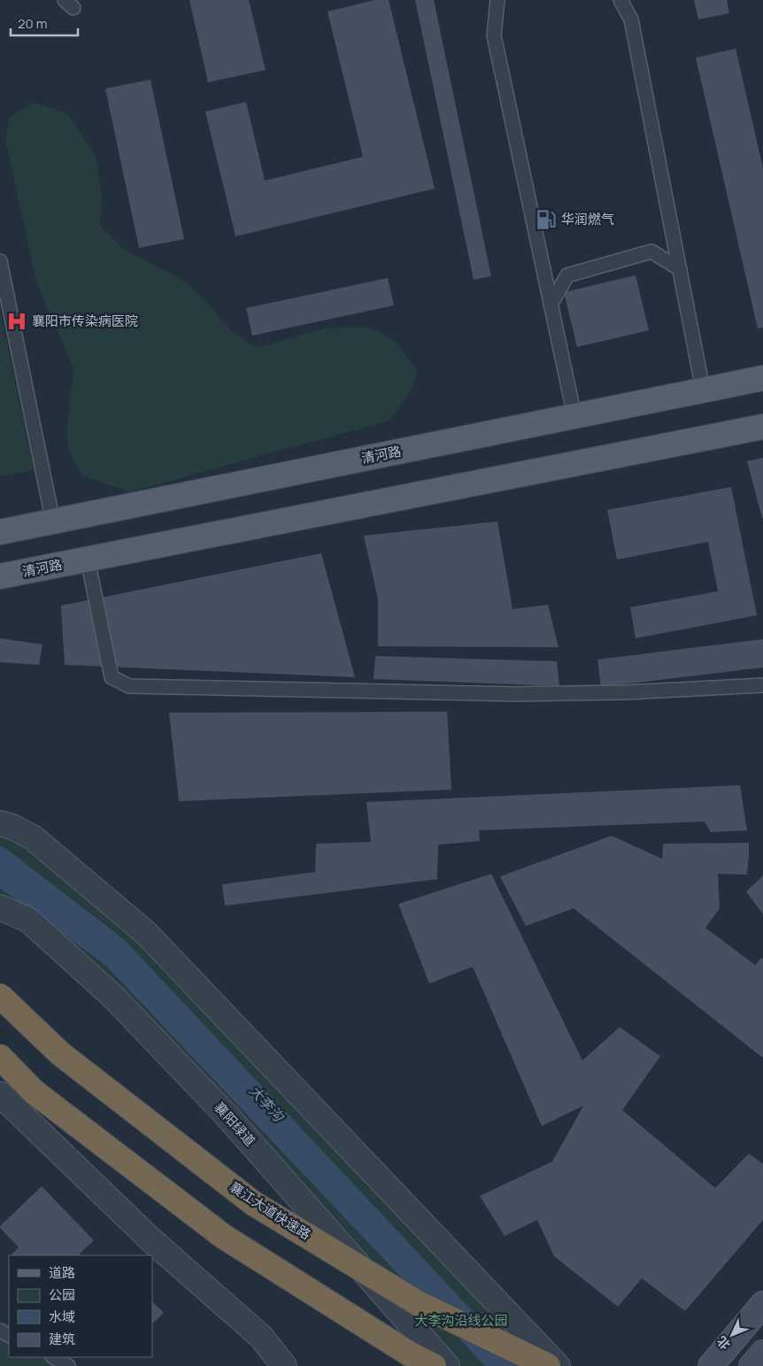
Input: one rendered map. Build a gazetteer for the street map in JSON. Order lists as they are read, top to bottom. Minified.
{"streets":{"highway":["襄江大道快速路"],"main road":["清河路"],"street":["襄阳绿道"]},"water":["大李沟"],"parks":["大李沟沿线公园"],"places":{"fuel station":["华润燃气"],"hospital":["襄阳市传染病医院"]},"legend":["道路","公园","水域","建筑"],"scale_bar":"20 m","north":"bottom left"}
